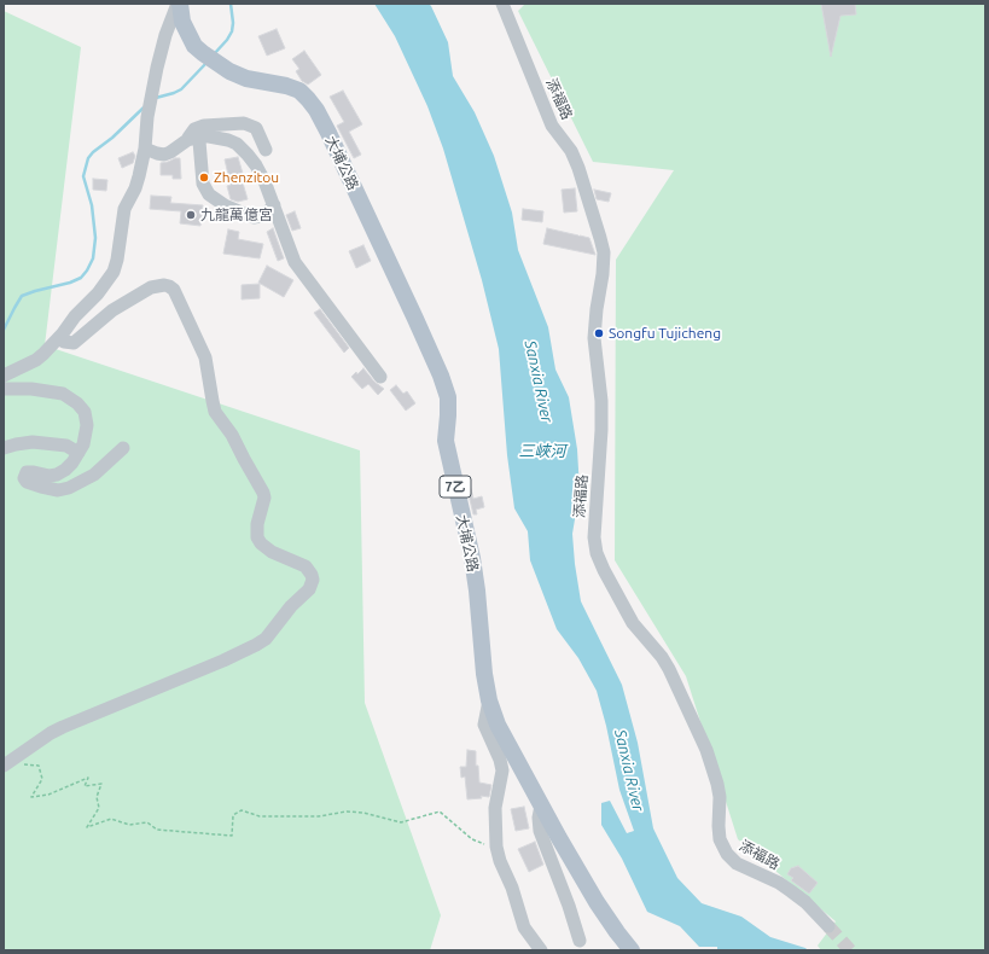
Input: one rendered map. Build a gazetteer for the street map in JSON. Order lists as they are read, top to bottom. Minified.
{"streets":{"main road":["大埔公路","7乙"],"street":["添福路"]},"water":["Sanxia River","三峽河"],"places":["Zhenzitou","九龍萬億宮","Songfu Tujicheng"]}
